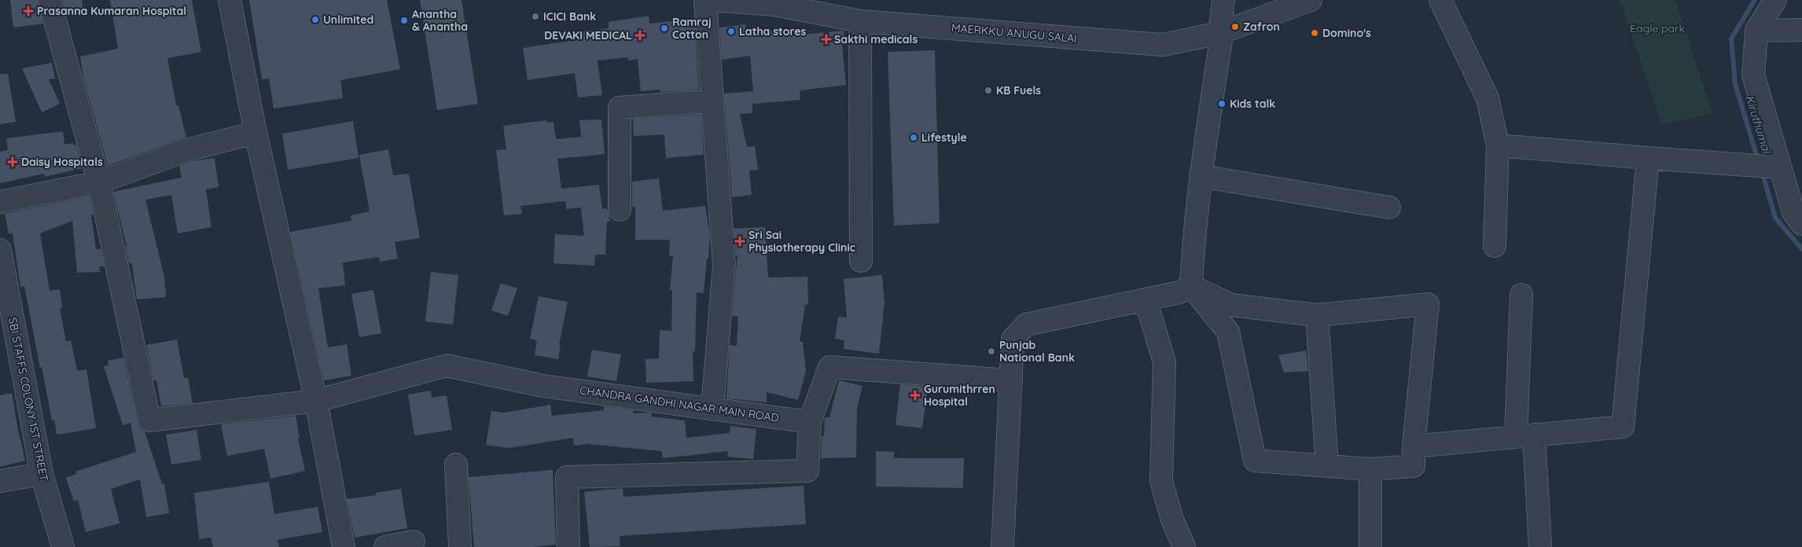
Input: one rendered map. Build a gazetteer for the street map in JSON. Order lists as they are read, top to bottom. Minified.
{"streets":{"street":["MAERKKU ANUGU SALAI","SBI STAFFS COLONY 1ST STREET","CHANDRA GANDHI NAGAR MAIN ROAD"]},"water":["Kiruthumal"],"parks":["Eagle park"],"places":{"health":["Prasanna Kumaran Hospital","DEVAKI MEDICAL","Sakthi medicals","Daisy Hospitals","Sri Sai Physiotherapy Clinic","Gurumithrren Hospital"],"other":["ICICI Bank","Unlimited","Anantha & Anantha","Zafron","Ramraj Cotton","Latha stores","Domino's","KB Fuels","Kids talk","Lifestyle","Punjab National Bank"]}}
